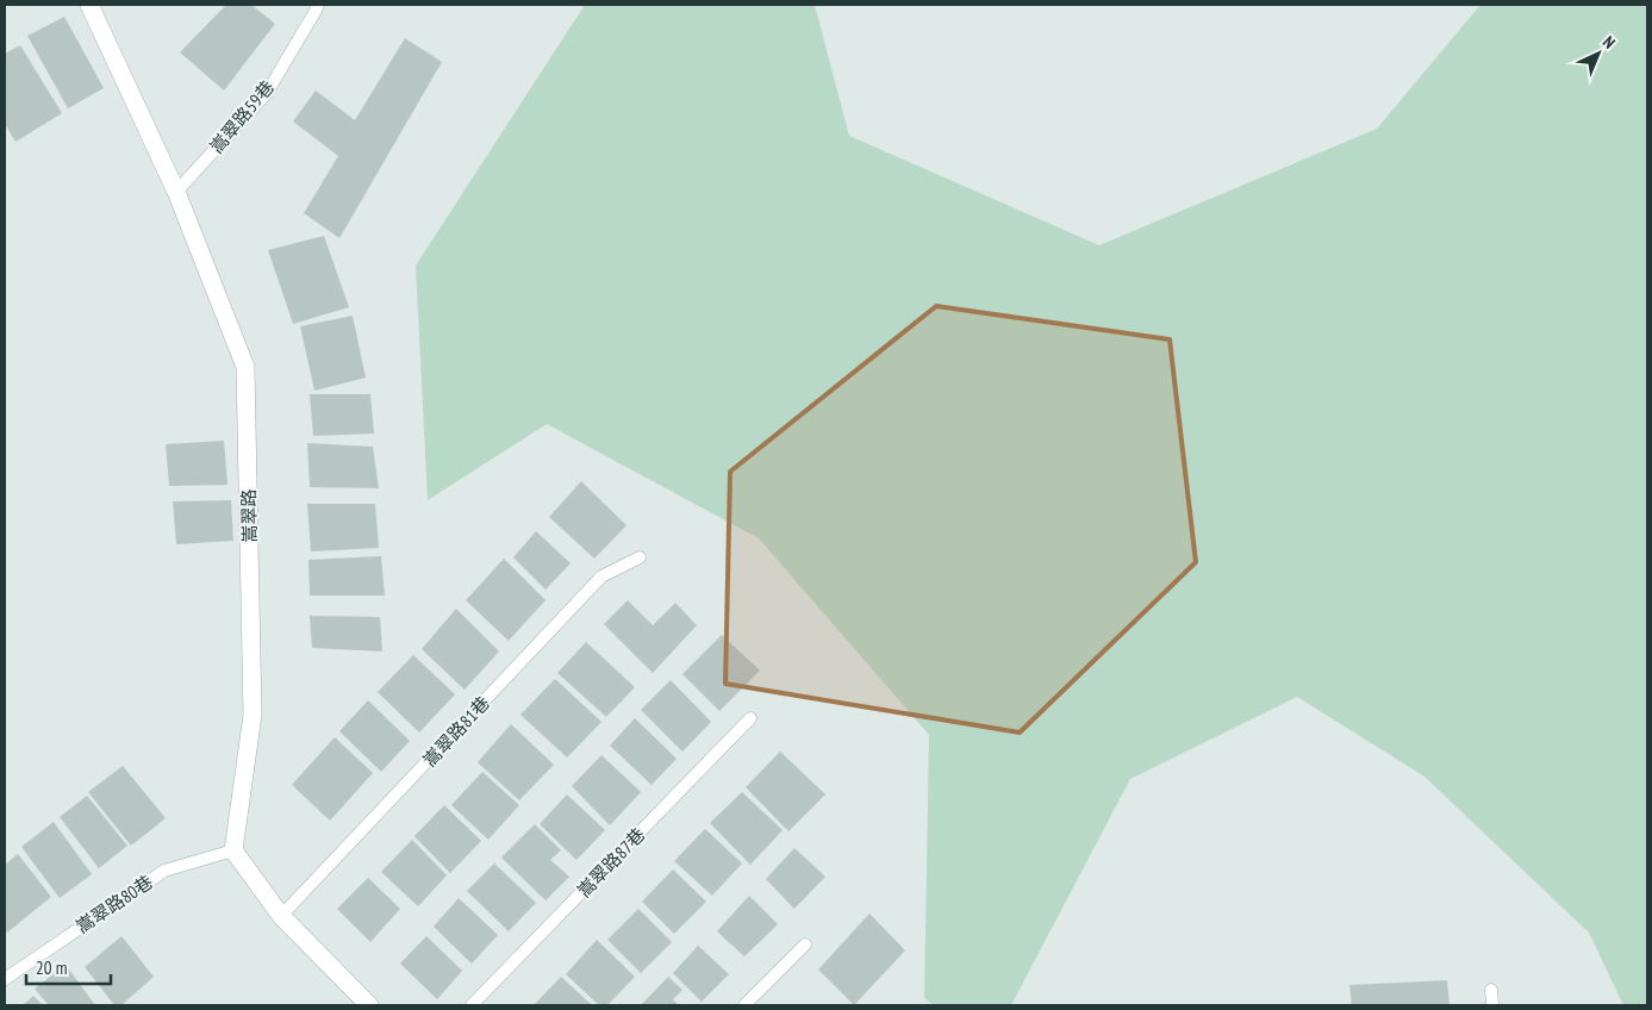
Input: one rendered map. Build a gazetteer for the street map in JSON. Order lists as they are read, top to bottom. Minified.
{"streets":{"street":["嵩翠路"],"lane":["嵩翠路59巷","嵩翠路81巷","嵩翠路87巷","嵩翠路80巷"]},"crossings":[["嵩翠路59巷","嵩翠路"],["嵩翠路","嵩翠路80巷"]],"scale_bar":"20 m","north":"top right"}
